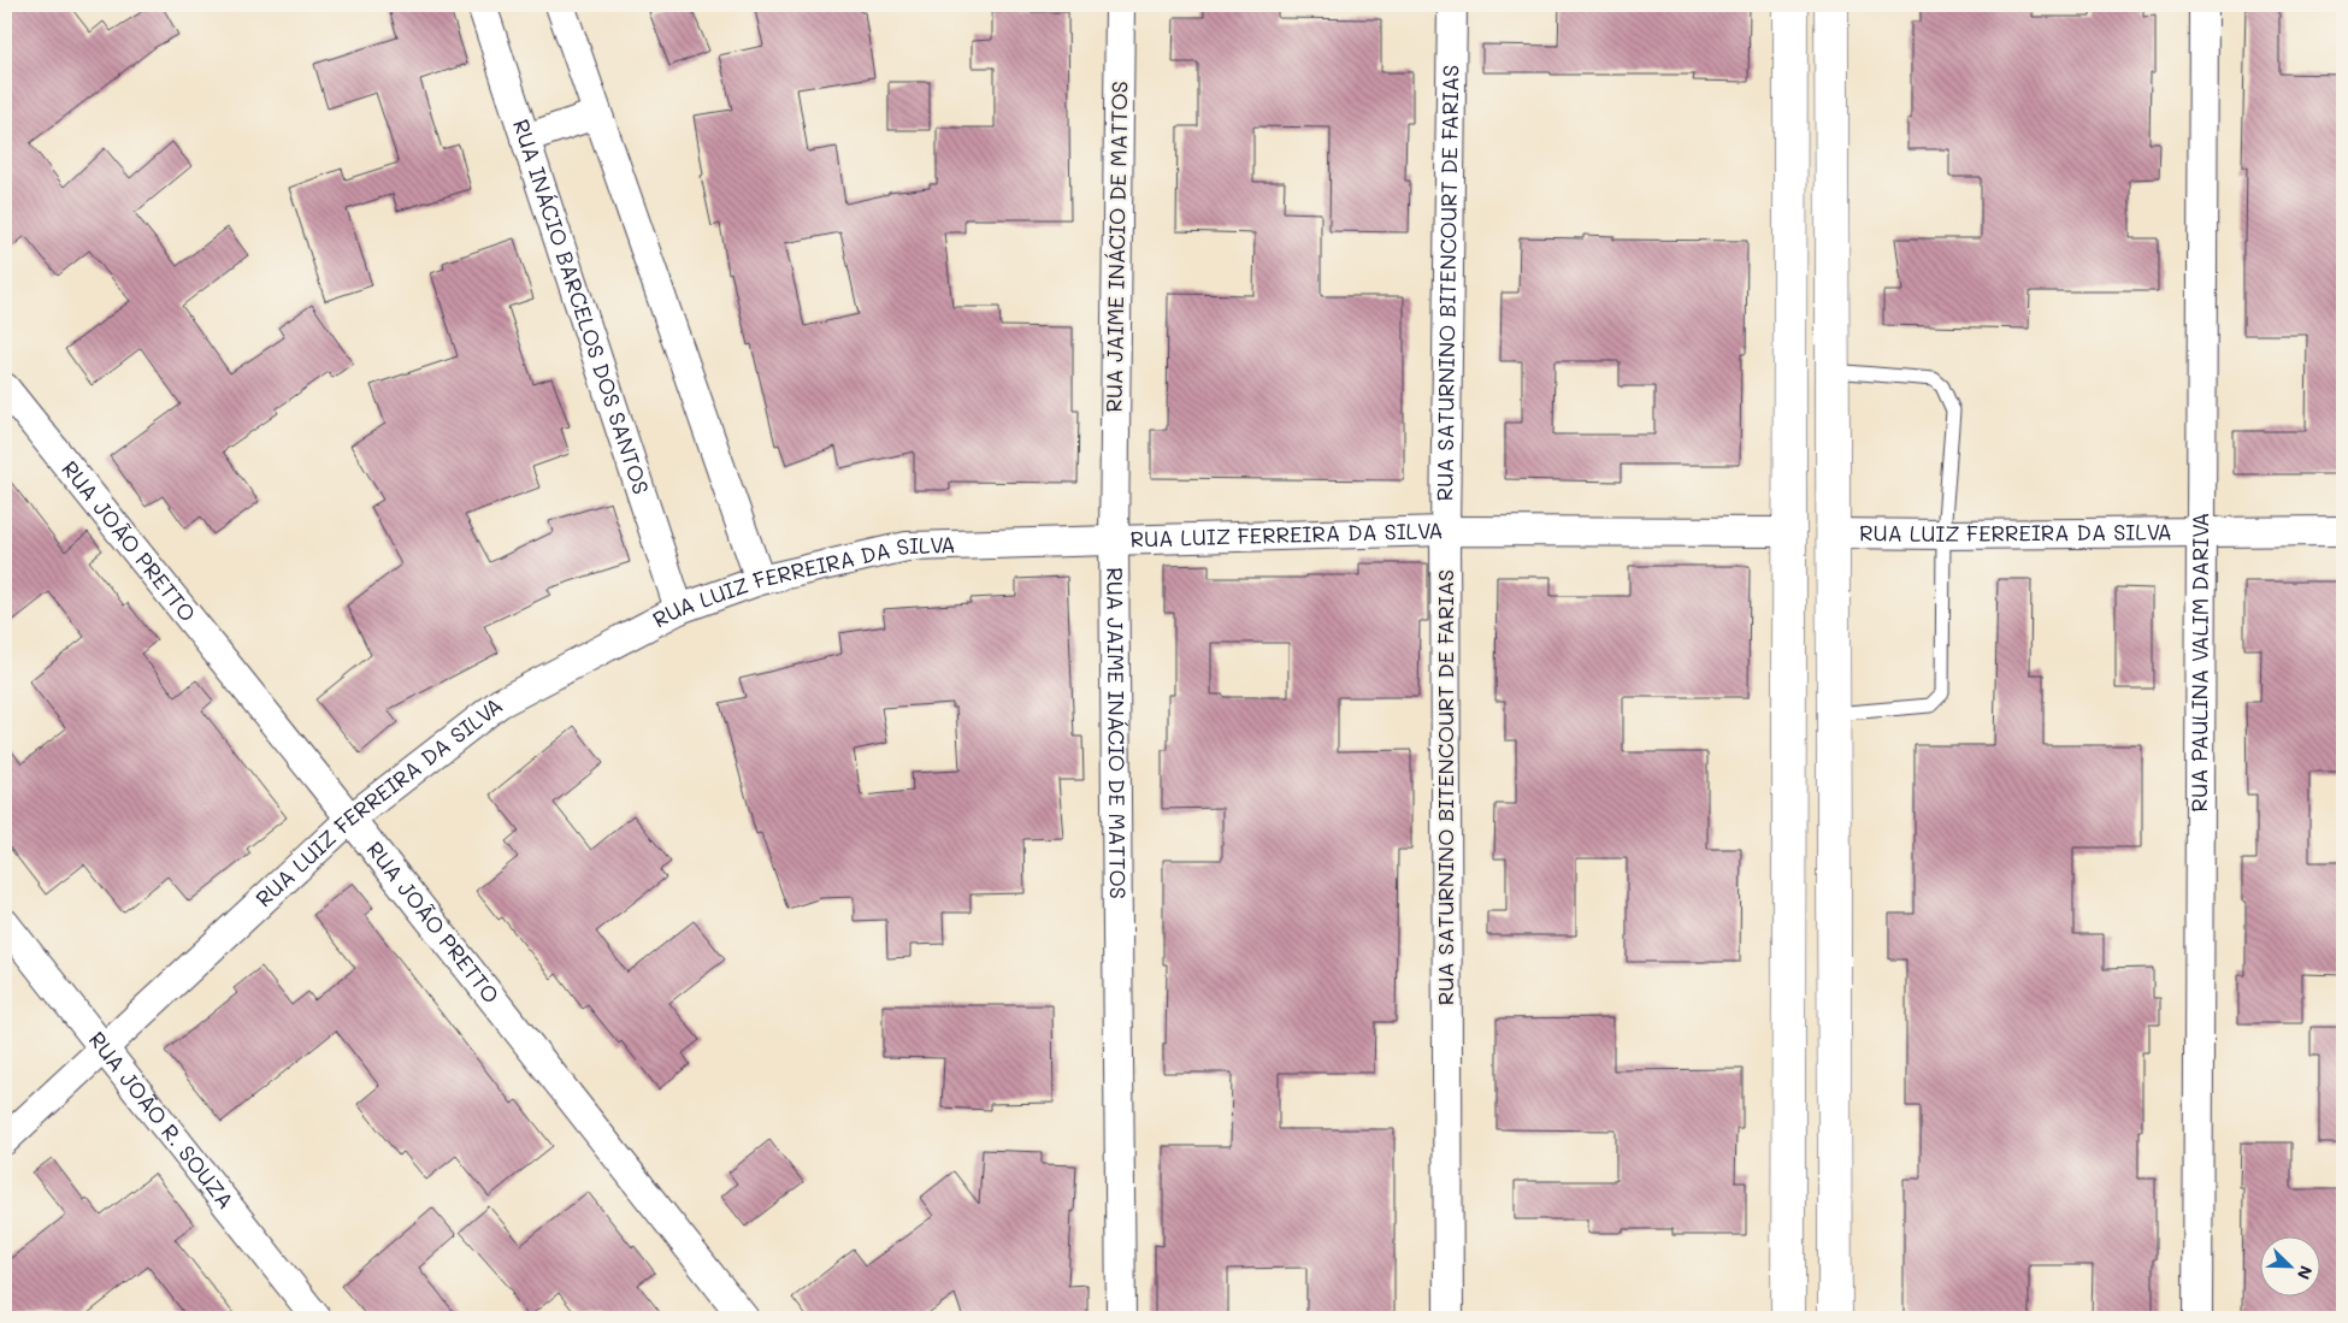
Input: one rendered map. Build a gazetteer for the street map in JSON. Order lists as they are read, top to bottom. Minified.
{"streets":{"street":["RUA JAIME INÁCIO DE MATTOS","RUA SATURNINO BITENCOURT DE FARIAS","RUA INÁCIO BARCELOS DOS SANTOS","RUA LUIZ FERREIRA DA SILVA","RUA JOÃO PRETTO","RUA PAULINA VALIM DARIVA","RUA JOÃO R. SOUZA"]},"crossings":[["RUA JAIME INÁCIO DE MATTOS","RUA LUIZ FERREIRA DA SILVA"],["RUA SATURNINO BITENCOURT DE FARIAS","RUA LUIZ FERREIRA DA SILVA"],["RUA INÁCIO BARCELOS DOS SANTOS","RUA LUIZ FERREIRA DA SILVA"],["RUA LUIZ FERREIRA DA SILVA","RUA JOÃO PRETTO"],["RUA LUIZ FERREIRA DA SILVA","RUA PAULINA VALIM DARIVA"],["RUA LUIZ FERREIRA DA SILVA","RUA JOÃO R. SOUZA"]],"north":"bottom right"}
